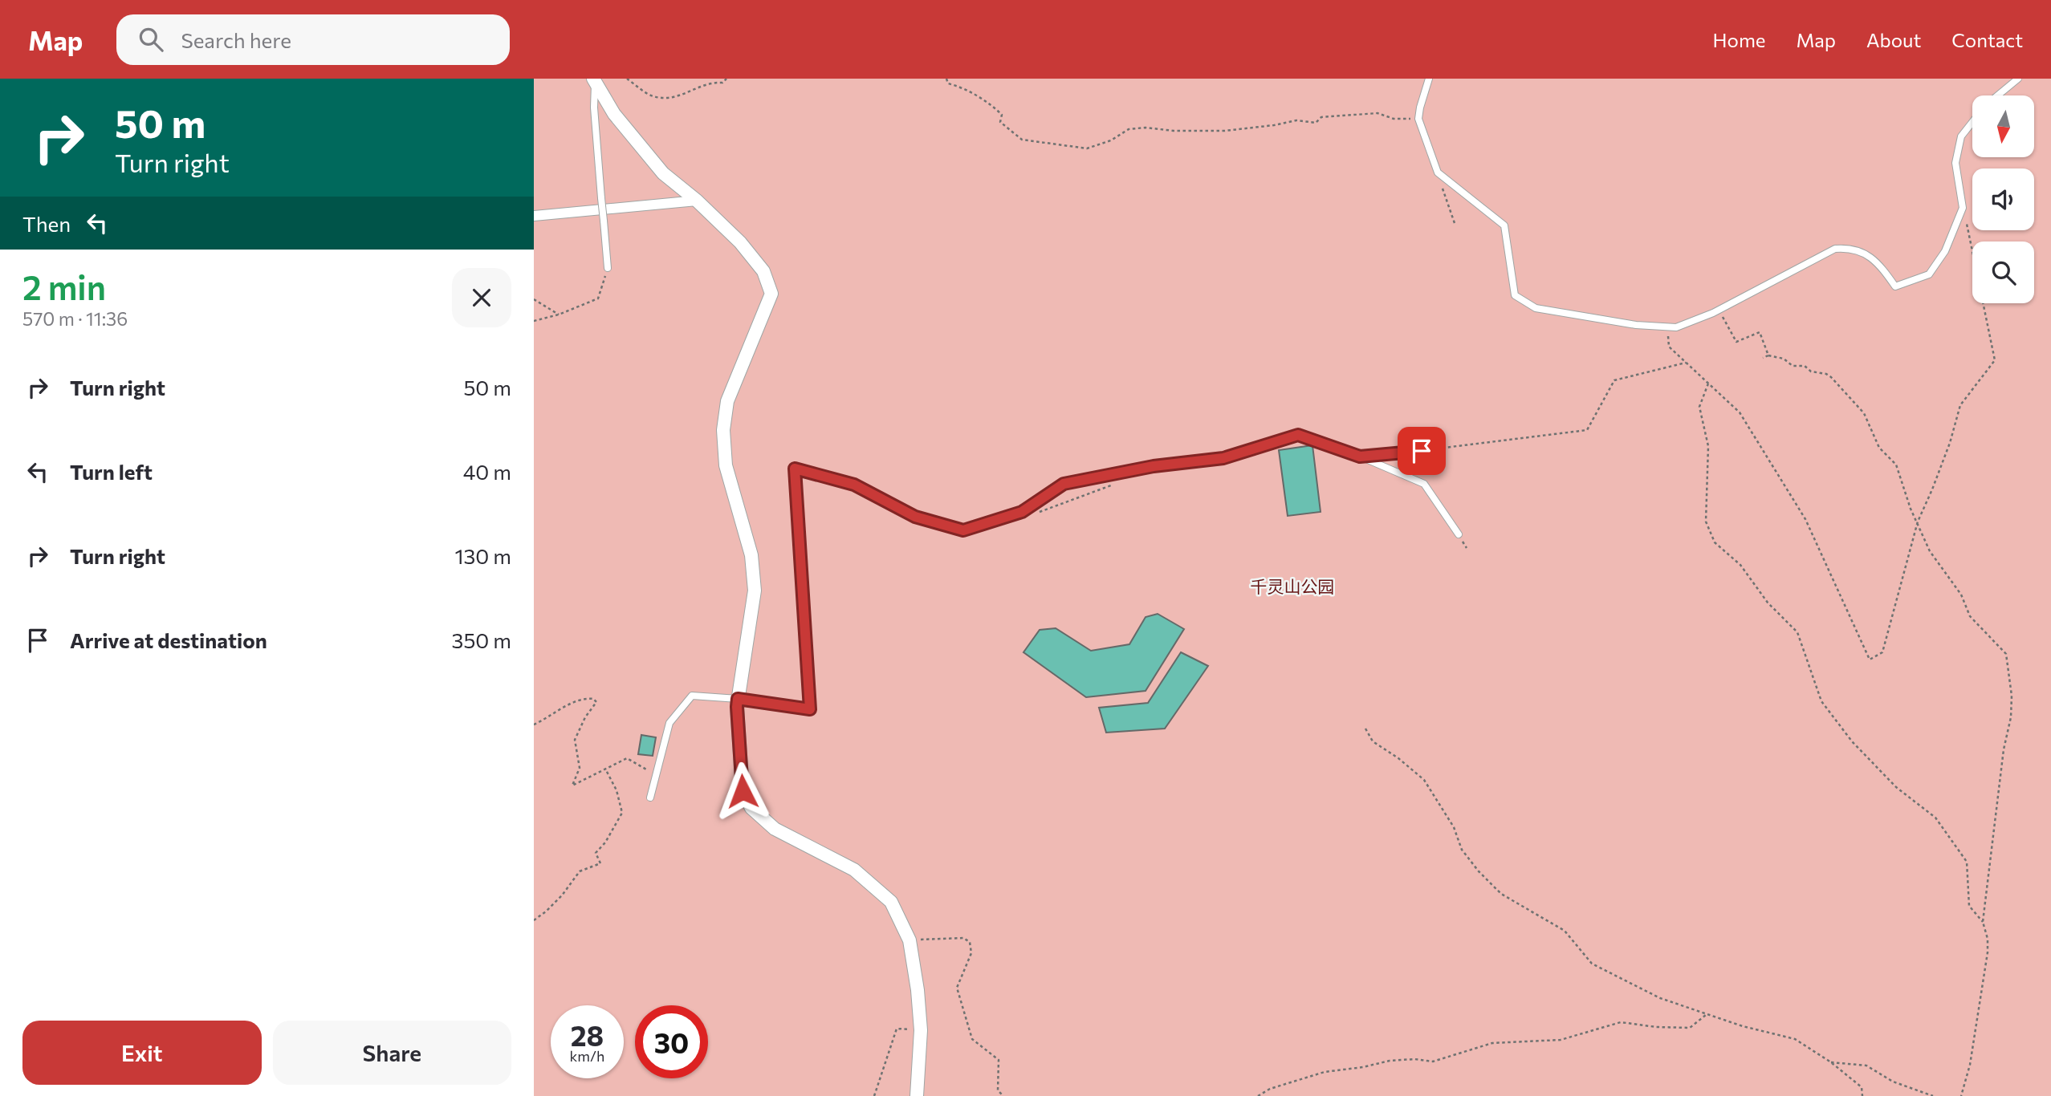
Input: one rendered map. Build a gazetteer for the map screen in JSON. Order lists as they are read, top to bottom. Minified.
{"parks":["千灵山公园"],"north":"bottom","page":{"header":"Map","search":"Search here","nav":["Home","Map","About","Contact"],"turn":["50 m","Turn right"],"then":"Then","heading":["2 min","570 m · 11:36"],"list":[{"name":"Turn right","value":"50 m"},{"name":"Turn left","value":"40 m"},{"name":"Turn right","value":"130 m"},{"name":"Arrive at destination","value":"350 m"}],"speed":"28 km/h","limit":"30","buttons":["Exit","Share"]}}
